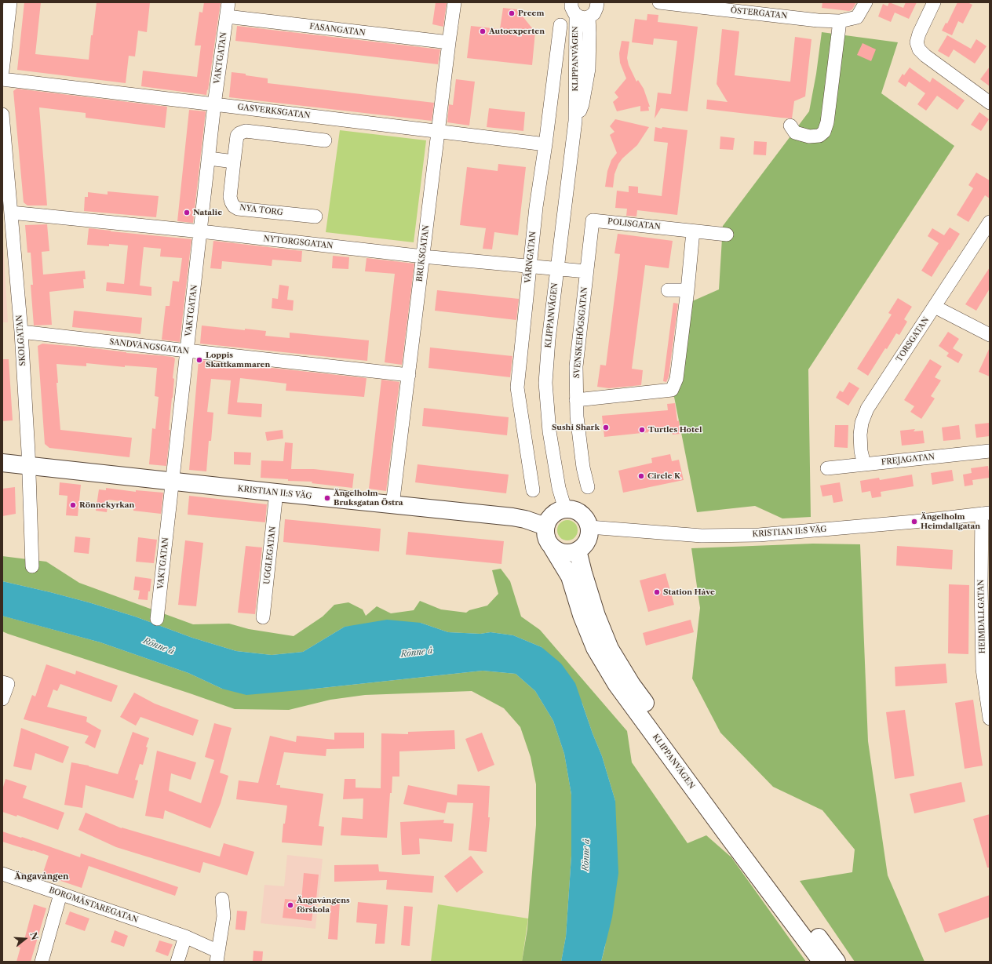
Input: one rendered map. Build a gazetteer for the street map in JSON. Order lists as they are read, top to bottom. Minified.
{"streets":{"main road":["KLIPPANVÄGEN","KRISTIAN II:S VÄG"],"street":["ÖSTERGATAN","FASANGATAN","VAKTGATAN","GASVERKSGATAN","NYA TORG","POLISGATAN","NYTORGSGATAN","BRUKSGATAN","VÄRNGATAN","SVENSKEHÖGSGATAN","TORSGATAN","SKOLGATAN","SANDVÅNGSGATAN","FREJAGATAN","UGGLEGATAN","HEIMDALLGATAN","BORGMÄSTAREGATAN"]},"crossings":[["FASANGATAN","VAKTGATAN"],["FASANGATAN","BRUKSGATAN"],["VAKTGATAN","GASVERKSGATAN"],["VAKTGATAN","NYTORGSGATAN"],["VAKTGATAN","SANDVÅNGSGATAN"],["VAKTGATAN","KRISTIAN II:S VÄG"],["KLIPPANVÄGEN","NYTORGSGATAN"],["KLIPPANVÄGEN","KRISTIAN II:S VÄG"],["GASVERKSGATAN","BRUKSGATAN"],["GASVERKSGATAN","VÄRNGATAN"],["POLISGATAN","NYTORGSGATAN"],["POLISGATAN","SVENSKEHÖGSGATAN"],["NYTORGSGATAN","BRUKSGATAN"],["NYTORGSGATAN","VÄRNGATAN"],["NYTORGSGATAN","SVENSKEHÖGSGATAN"],["NYTORGSGATAN","SKOLGATAN"],["BRUKSGATAN","SANDVÅNGSGATAN"],["BRUKSGATAN","KRISTIAN II:S VÄG"],["TORSGATAN","FREJAGATAN"],["SKOLGATAN","SANDVÅNGSGATAN"],["SKOLGATAN","KRISTIAN II:S VÄG"],["KRISTIAN II:S VÄG","UGGLEGATAN"],["KRISTIAN II:S VÄG","HEIMDALLGATAN"]],"districts":["Ängavången"],"water":["Rönne å"],"places":["Preem","Autoexperten","Natalie","Loppis Skattkammaren","Sushi Shark","Turtles Hotel","Circle K","Ängelholm Bruksgatan Östra","Rönnekyrkan","Ängelholm Heimdallgatan","Station Håve","Ängavångens förskola"],"north":"right"}
